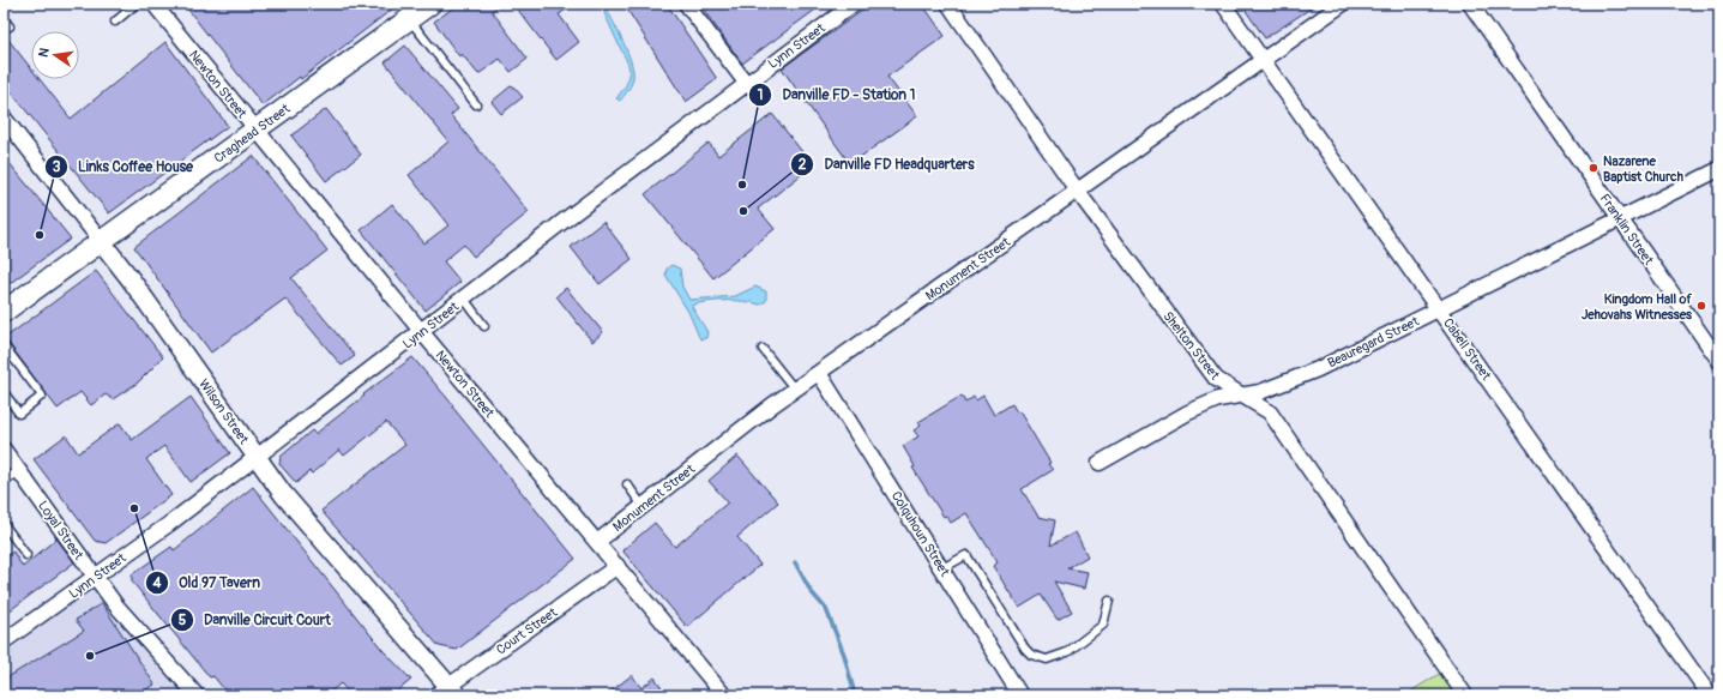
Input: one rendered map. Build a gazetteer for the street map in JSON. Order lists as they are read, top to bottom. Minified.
{"streets":{"main road":["Craghead Street"],"street":["Lynn Street","Newton Street","Franklin Street","Monument Street","Beauregard Street","Shelton Street","Cabell Street","Wilson Street","Loyal Street","Colquhoun Street","Court Street"]},"crossings":[["Lynn Street","Newton Street"],["Lynn Street","Wilson Street"],["Lynn Street","Loyal Street"],["Newton Street","Craghead Street"],["Newton Street","Monument Street"],["Newton Street","Court Street"],["Craghead Street","Wilson Street"],["Franklin Street","Beauregard Street"],["Monument Street","Shelton Street"],["Monument Street","Cabell Street"],["Monument Street","Colquhoun Street"],["Beauregard Street","Shelton Street"],["Beauregard Street","Cabell Street"],["Wilson Street","Court Street"]],"places":["Nazarene Baptist Church","Danville FD - Station 1","Danville FD Headquarters","Links Coffee House","Kingdom Hall of Jehovahs Witnesses","Old 97 Tavern","Danville Circuit Court"],"north":"left"}
